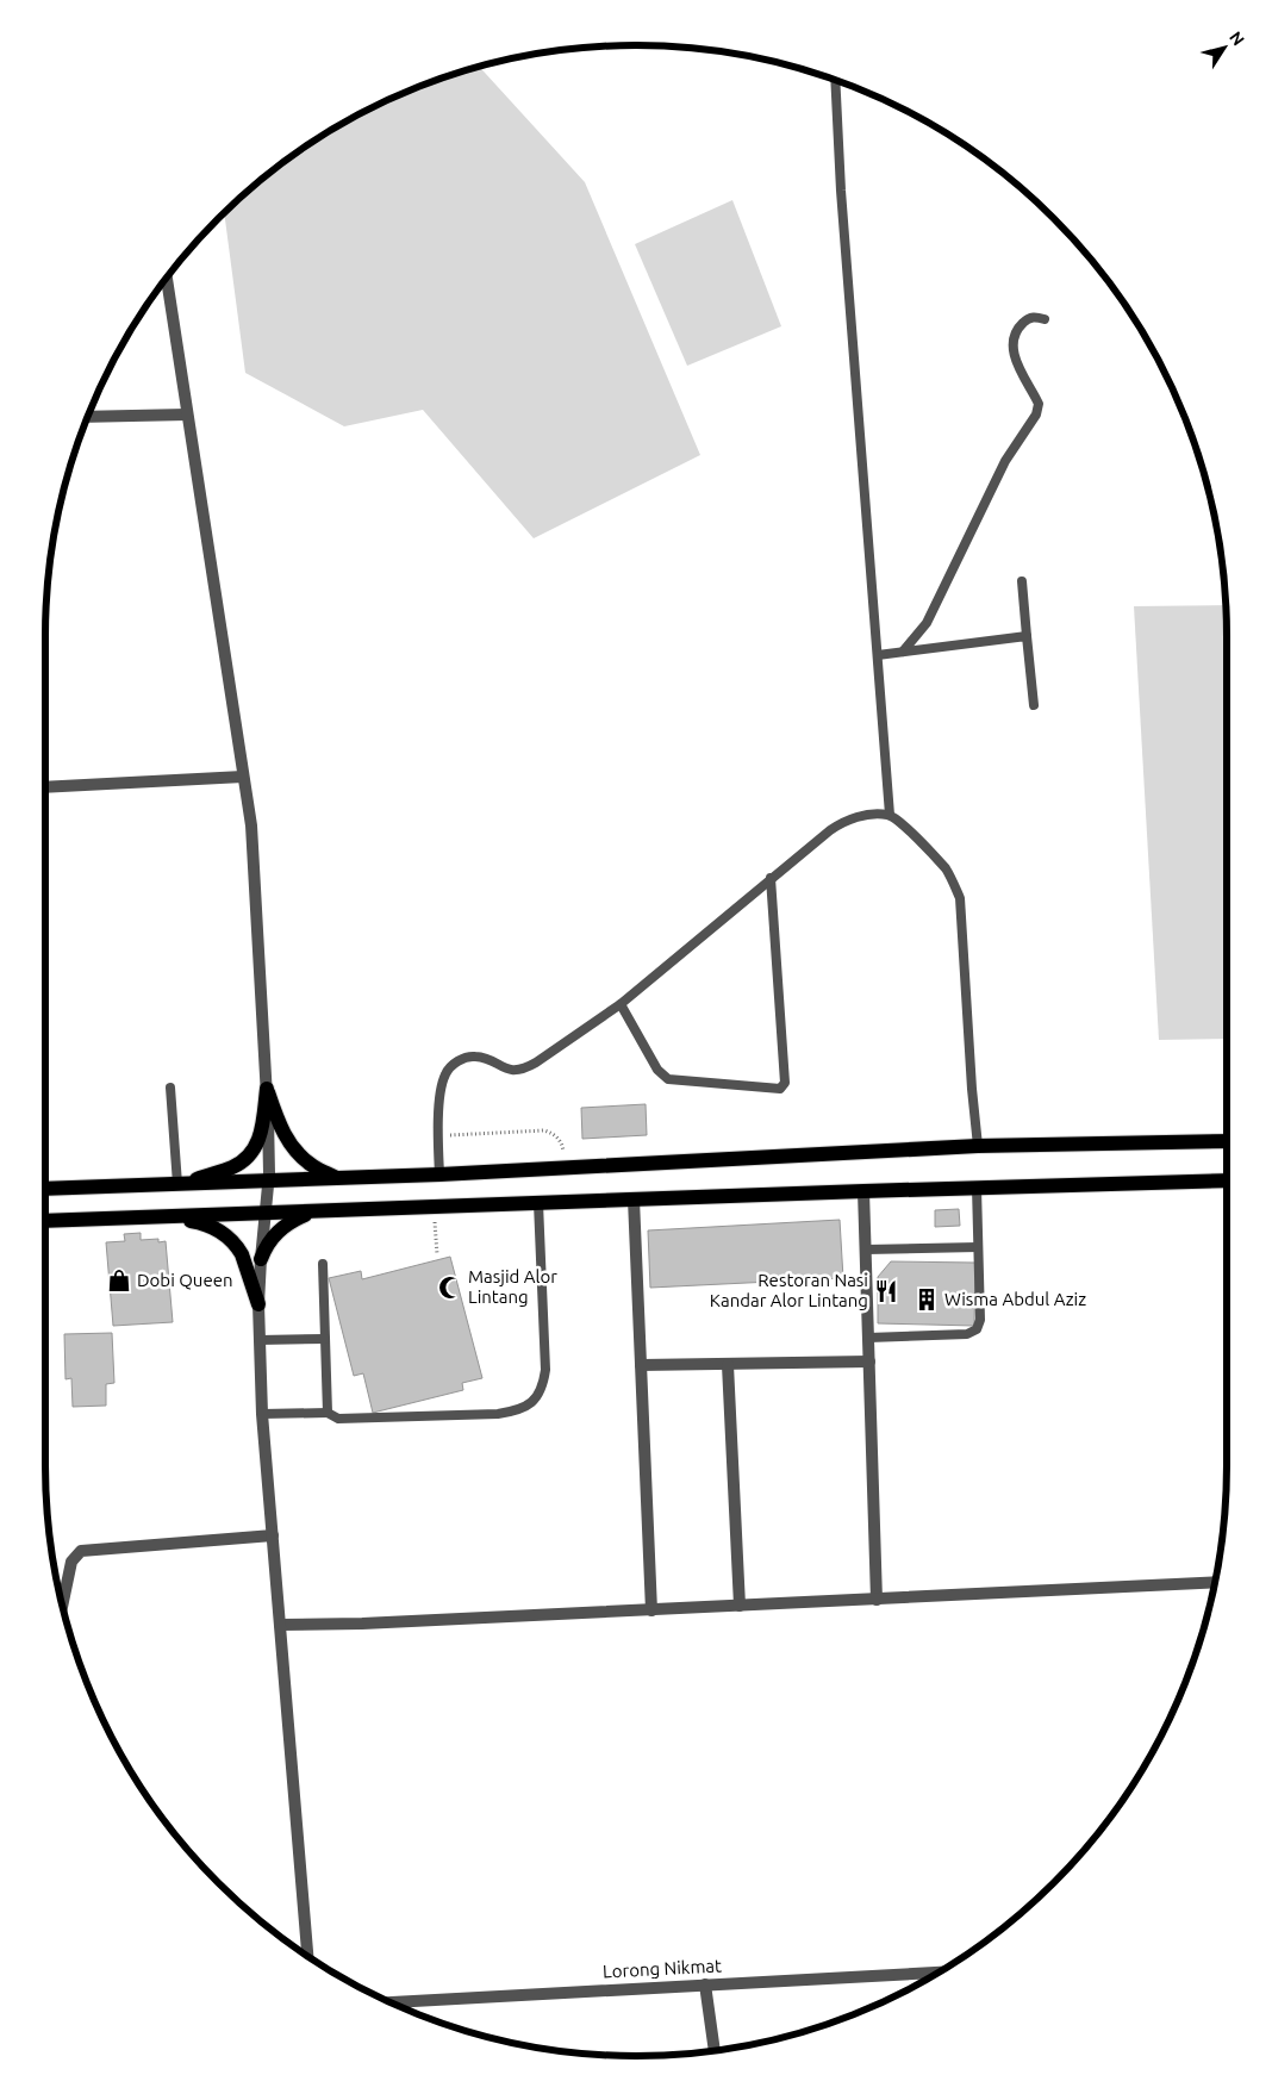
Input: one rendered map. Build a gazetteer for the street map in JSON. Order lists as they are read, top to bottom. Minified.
{"streets":{"street":["Lorong Nikmat"]},"places":{"shop":["Dobi Queen"],"mosque":["Masjid Alor Lintang"],"restaurant":["Restoran Nasi Kandar Alor Lintang"],"building":["Wisma Abdul Aziz"]},"north":"top right"}
